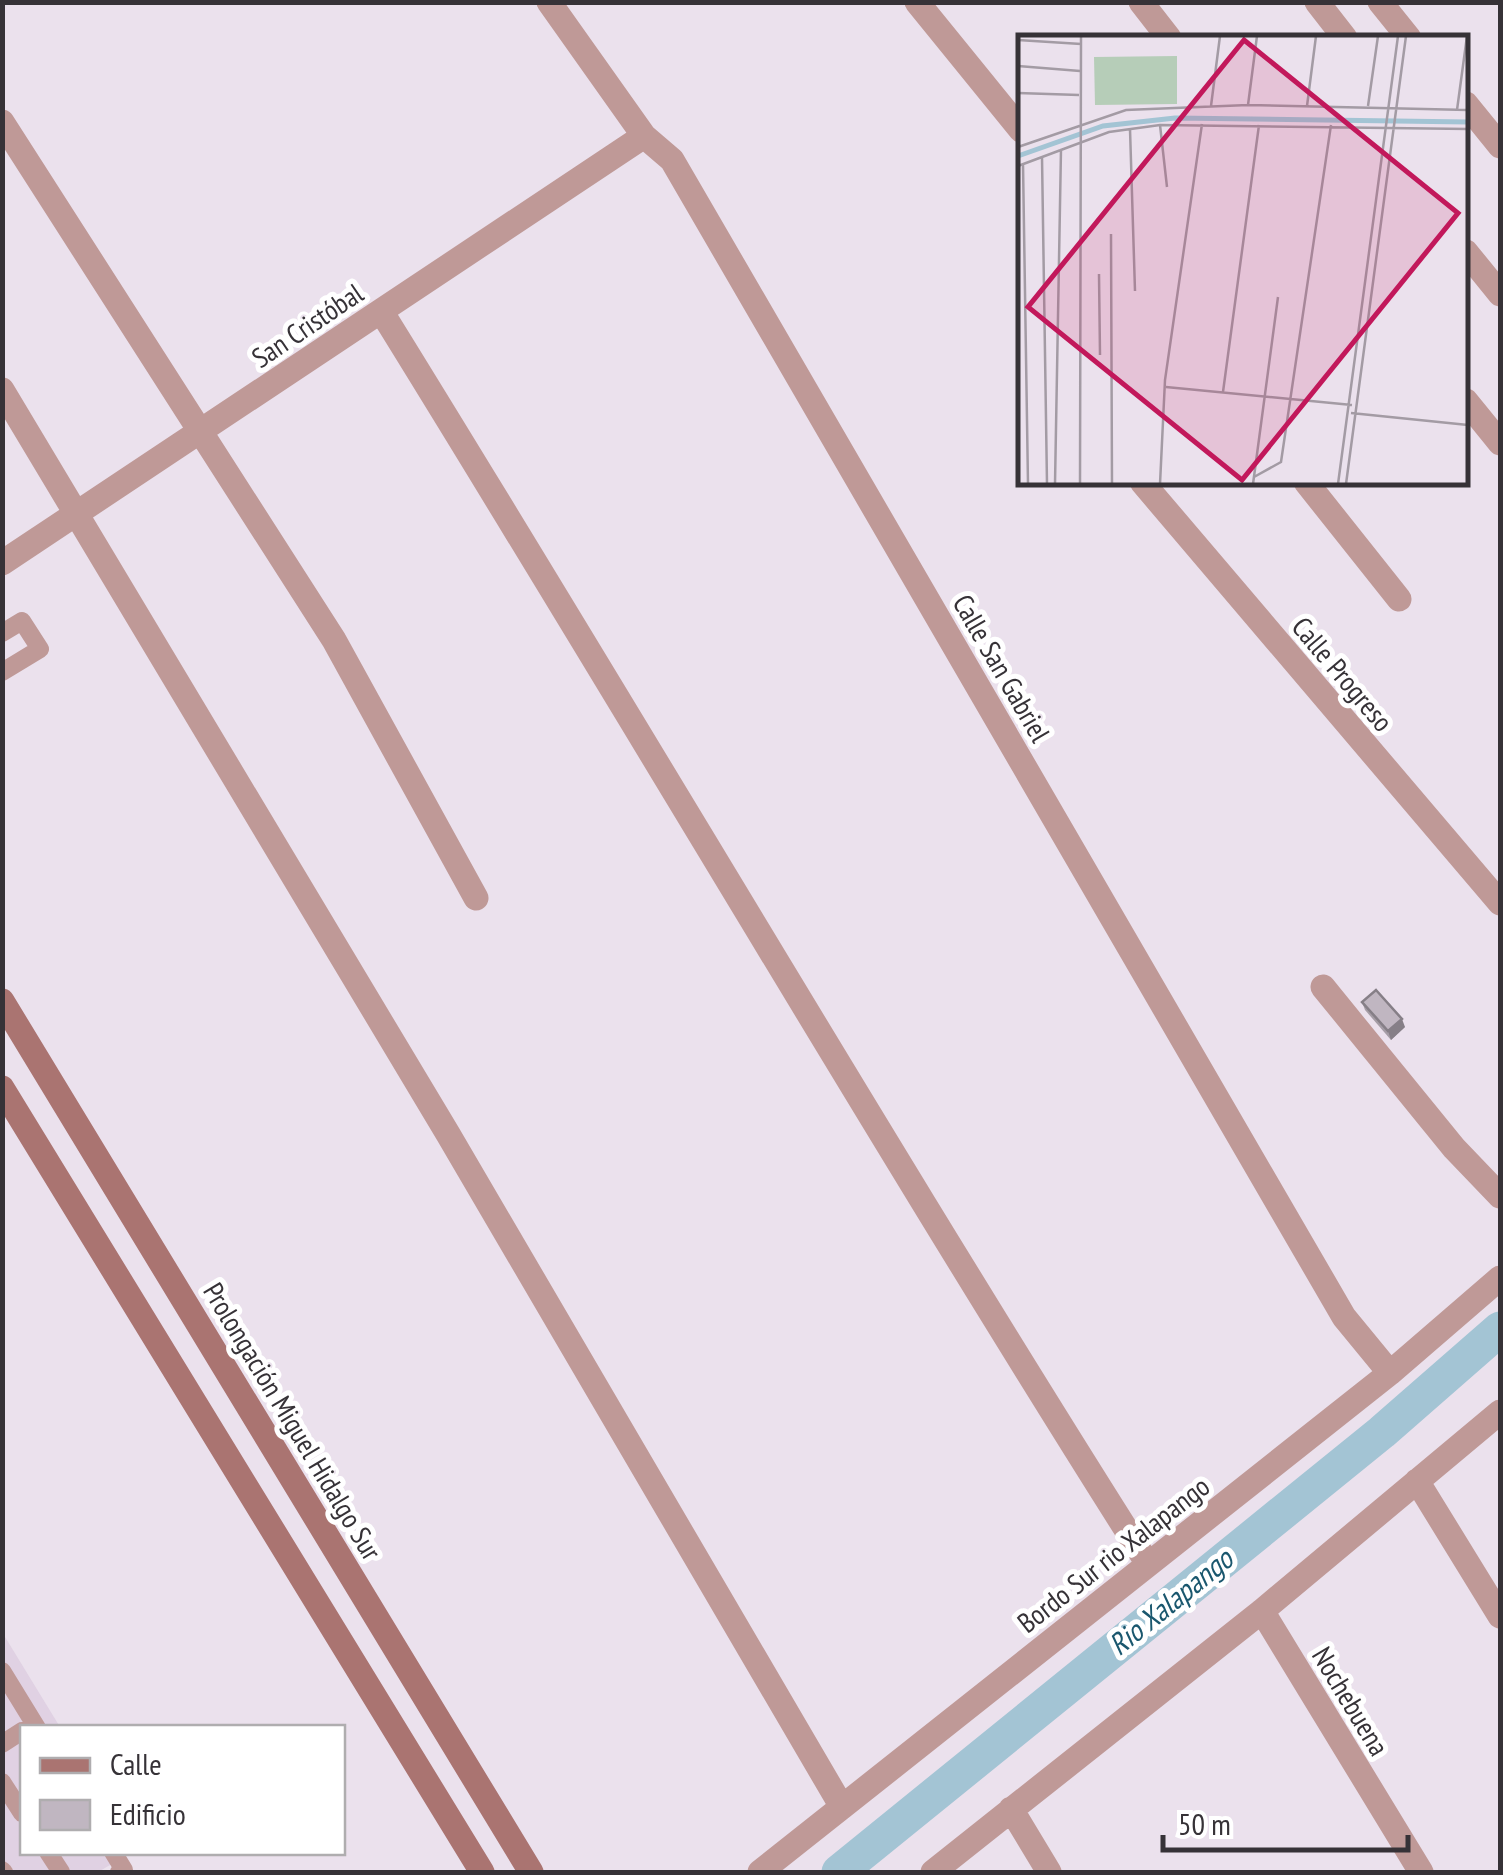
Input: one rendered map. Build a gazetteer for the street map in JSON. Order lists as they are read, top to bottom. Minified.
{"streets":{"main road":["Prolongación Miguel Hidalgo Sur"],"street":["San Cristóbal","Calle San Gabriel","Calle Progreso","Bordo Sur rio Xalapango","Nochebuena"]},"crossings":[["San Cristóbal","Calle San Gabriel"],["Calle San Gabriel","Bordo Sur rio Xalapango"]],"water":["Rio Xalapango"],"legend":["Calle","Edificio"],"scale_bar":"50 m"}
